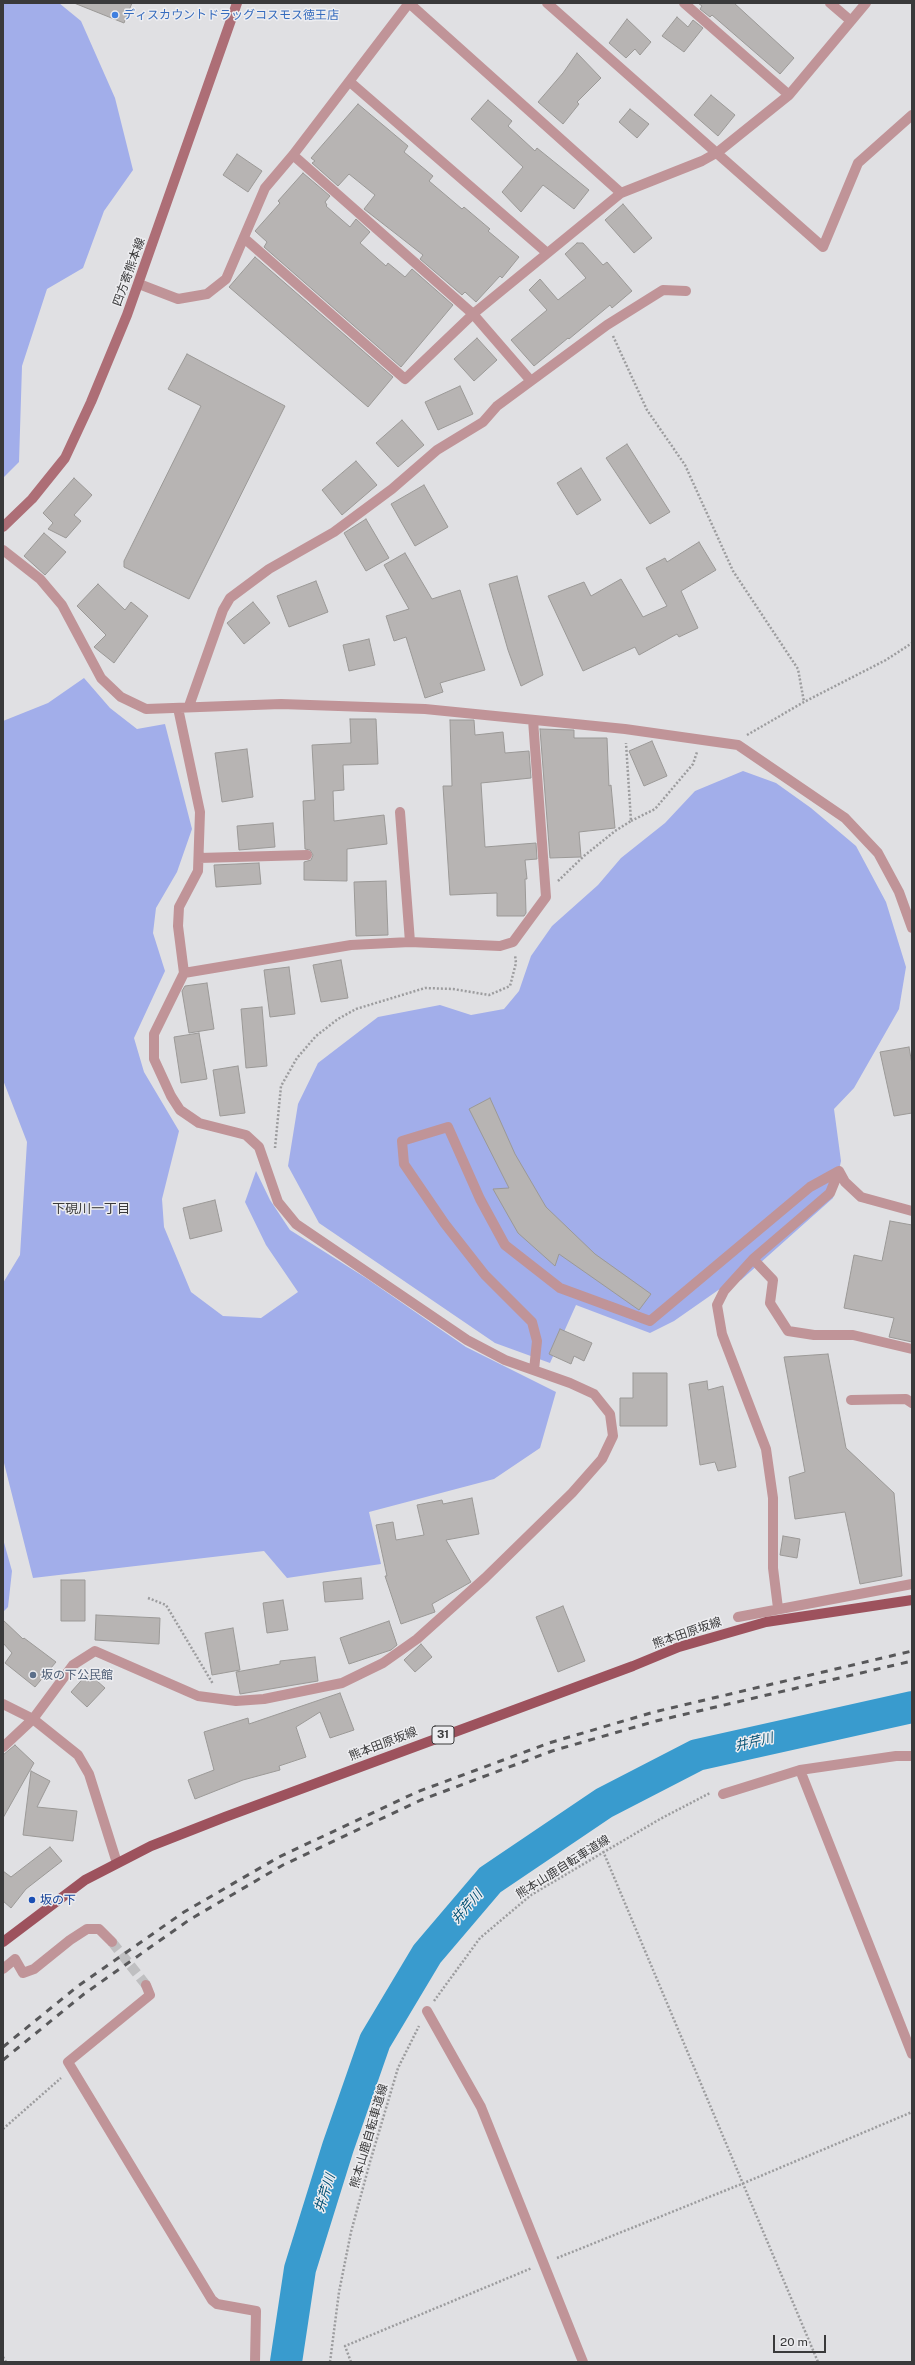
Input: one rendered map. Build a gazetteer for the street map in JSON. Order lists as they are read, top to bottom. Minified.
{"streets":{"main road":["四方寄熊本線","熊本田原坂線","31"],"path":["熊本山鹿自転車道線"]},"districts":["下硯川一丁目"],"water":["井芹川"],"places":["ディスカウントドラッグコスモス徳王店","坂の下公民館","坂の下"],"scale_bar":"20 m"}
